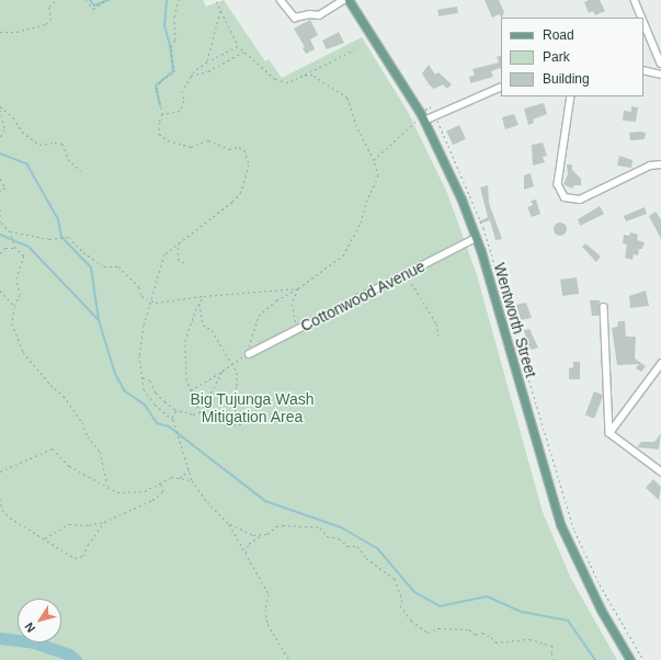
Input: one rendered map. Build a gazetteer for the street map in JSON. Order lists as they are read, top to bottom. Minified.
{"streets":{"main road":["Wentworth Street"],"street":["Cottonwood Avenue"]},"crossings":[["Cottonwood Avenue","Wentworth Street"]],"parks":["Big Tujunga Wash Mitigation Area"],"legend":["Road","Park","Building"],"north":"bottom left"}
